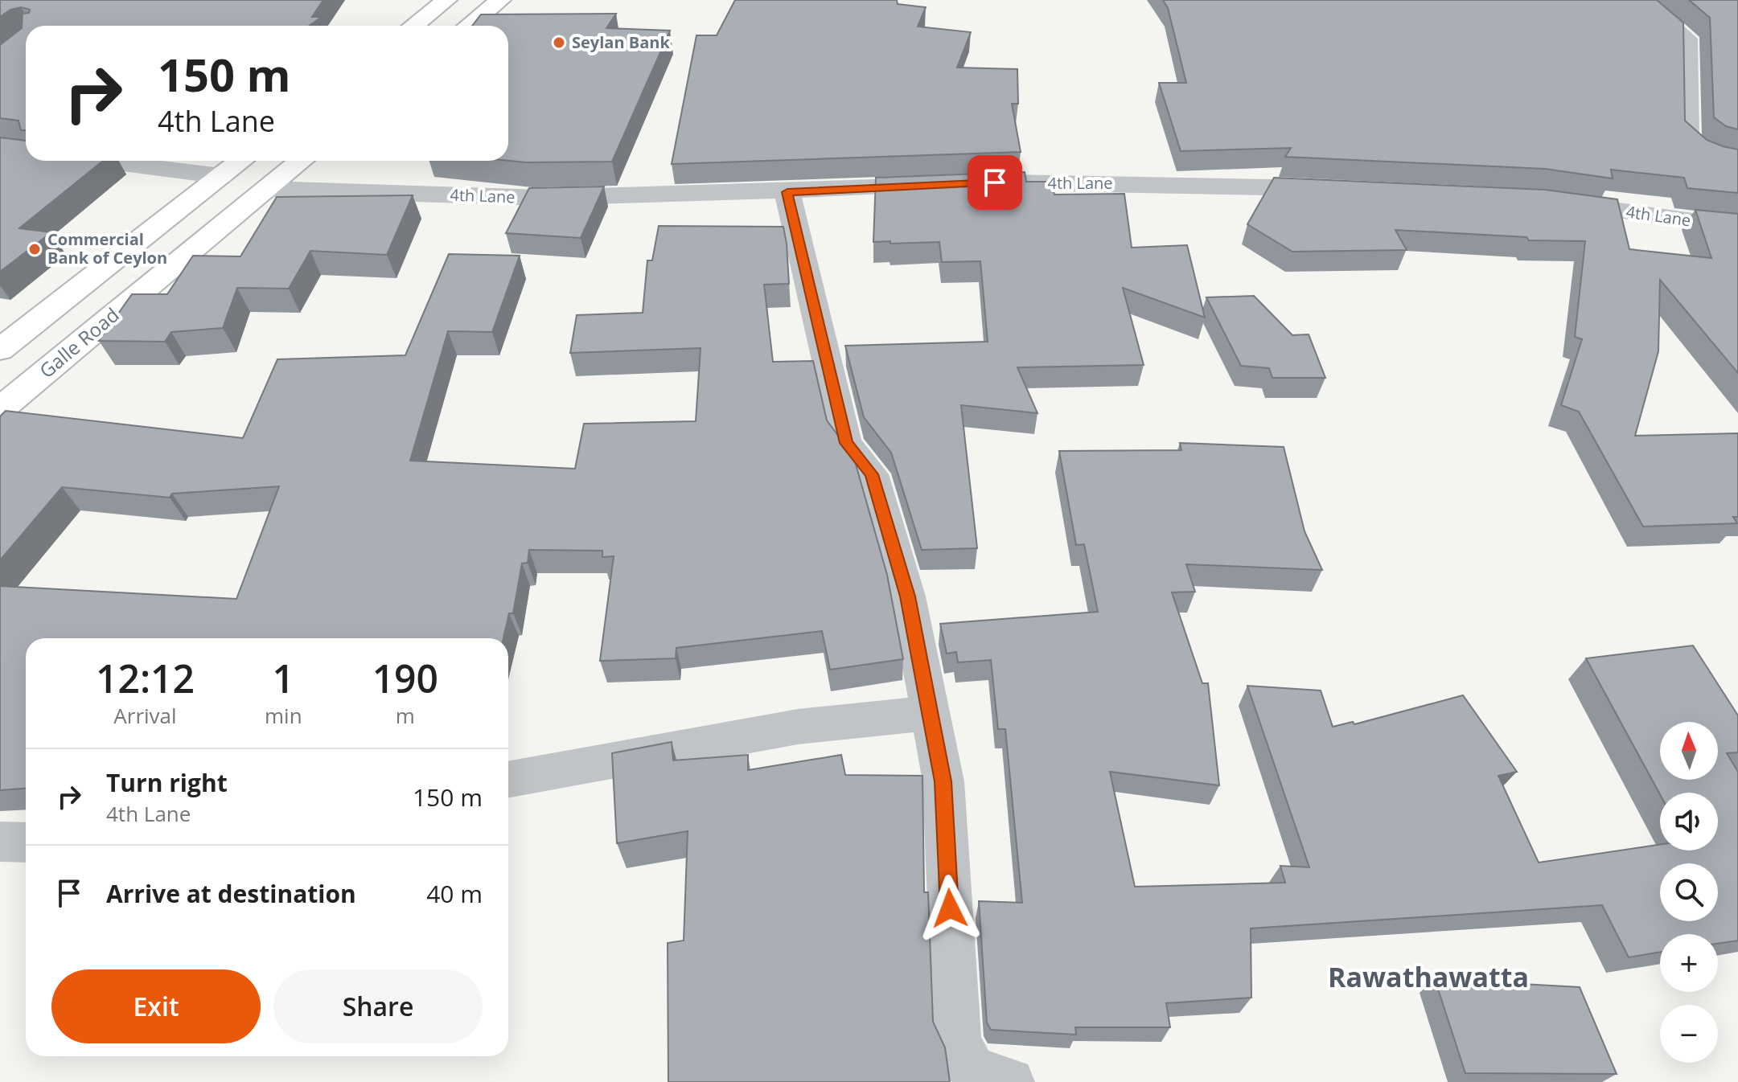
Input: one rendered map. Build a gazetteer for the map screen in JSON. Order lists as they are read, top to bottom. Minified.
{"streets":{"highway":["Galle Road"],"street":["4th Lane"]},"crossings":[["4th Lane","Galle Road"]],"districts":["Rawathawatta"],"places":["Seylan Bank","Commercial Bank of Ceylon"],"north":"top","page":{"turn":["150 m","4th Lane"],"eta":["12:12","Arrival","1","min","190","m"],"map_buttons":["+","−"],"list":[{"name":"Turn right","note":"4th Lane","value":"150 m"},{"name":"Arrive at destination","value":"40 m"}],"buttons":["Exit","Share"]}}
